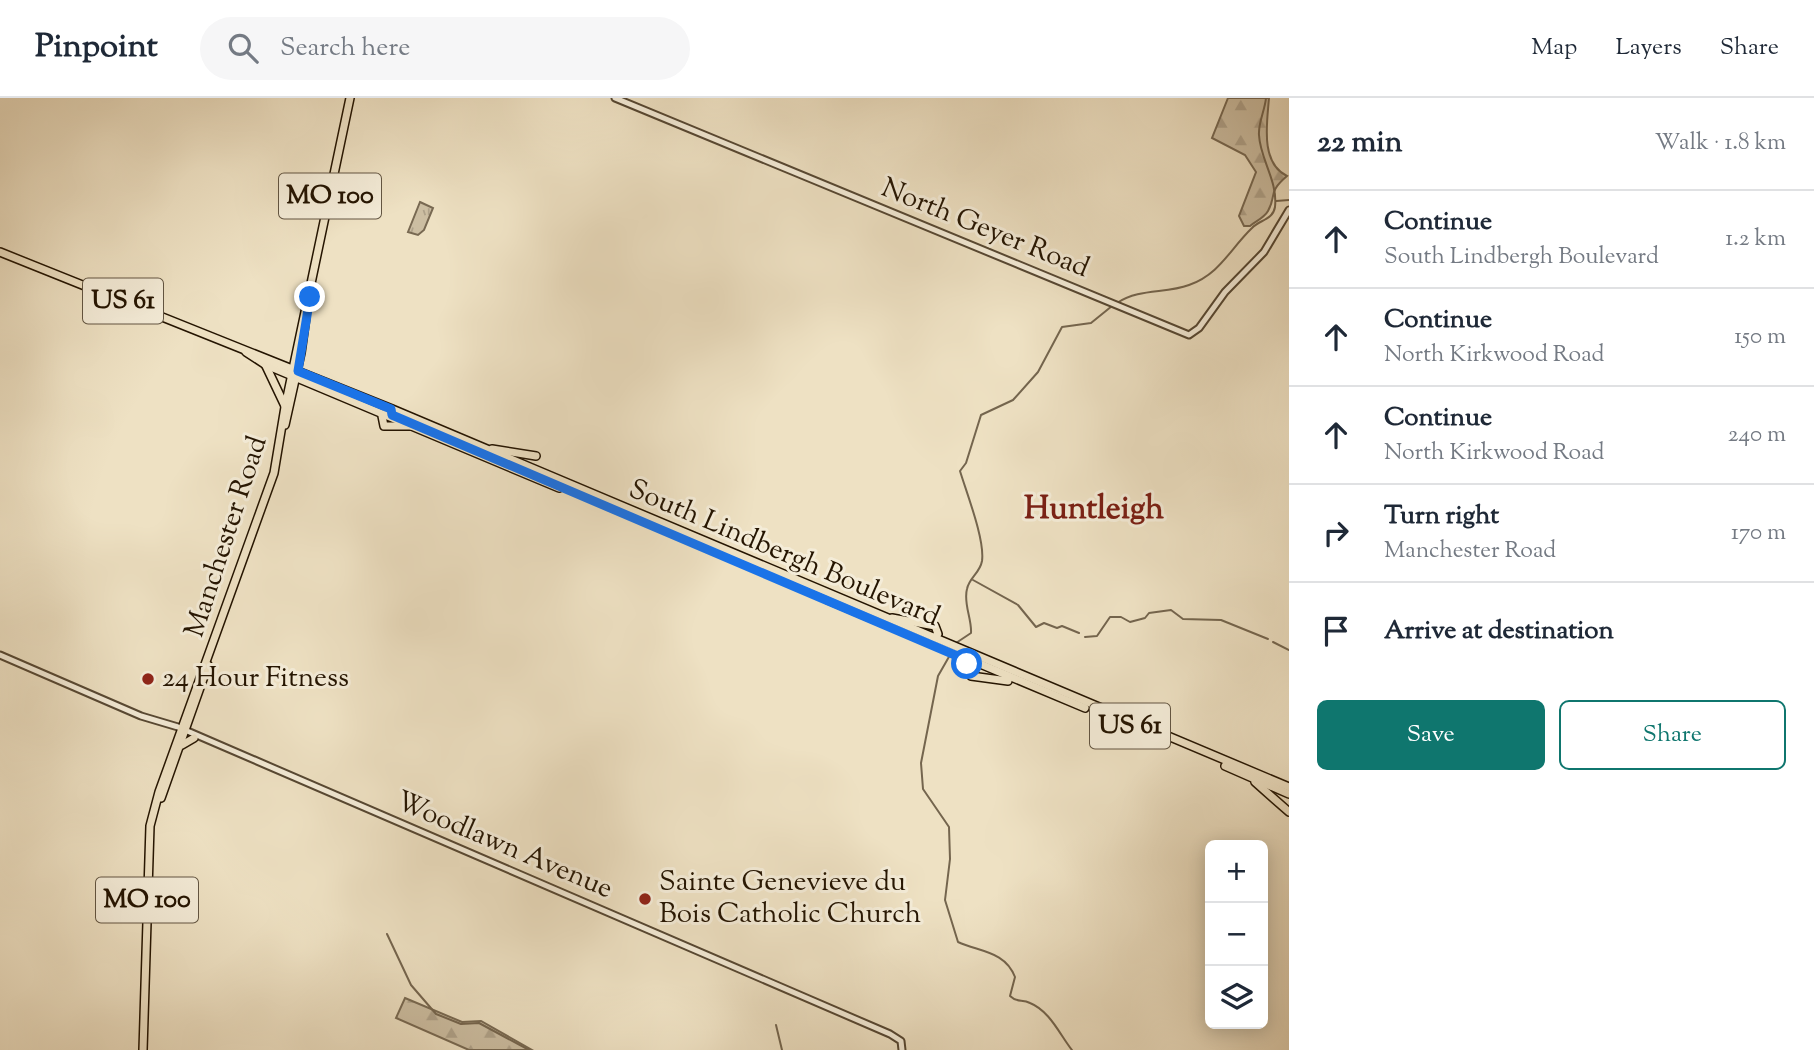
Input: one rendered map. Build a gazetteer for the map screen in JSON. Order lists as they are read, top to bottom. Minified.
{"streets":{"main road":["MO 100","US 61","Manchester Road","South Lindbergh Boulevard"],"street":["North Geyer Road","Woodlawn Avenue"]},"crossings":[["US 61","Manchester Road"],["US 61","South Lindbergh Boulevard"],["Manchester Road","Woodlawn Avenue"]],"districts":["Huntleigh"],"places":["24 Hour Fitness","Sainte Genevieve du Bois Catholic Church"],"page":{"header":"Pinpoint","search":"Search here","nav":["Map","Layers","Share"],"heading":["22 min","Walk · 1.8 km"],"list":[["Continue","South Lindbergh Boulevard","1.2 km"],["Continue","North Kirkwood Road","150 m"],["Continue","North Kirkwood Road","240 m"],["Turn right","Manchester Road","170 m"],"Arrive at destination"],"buttons":["Save","Share"],"map_buttons":["+","−"]}}
